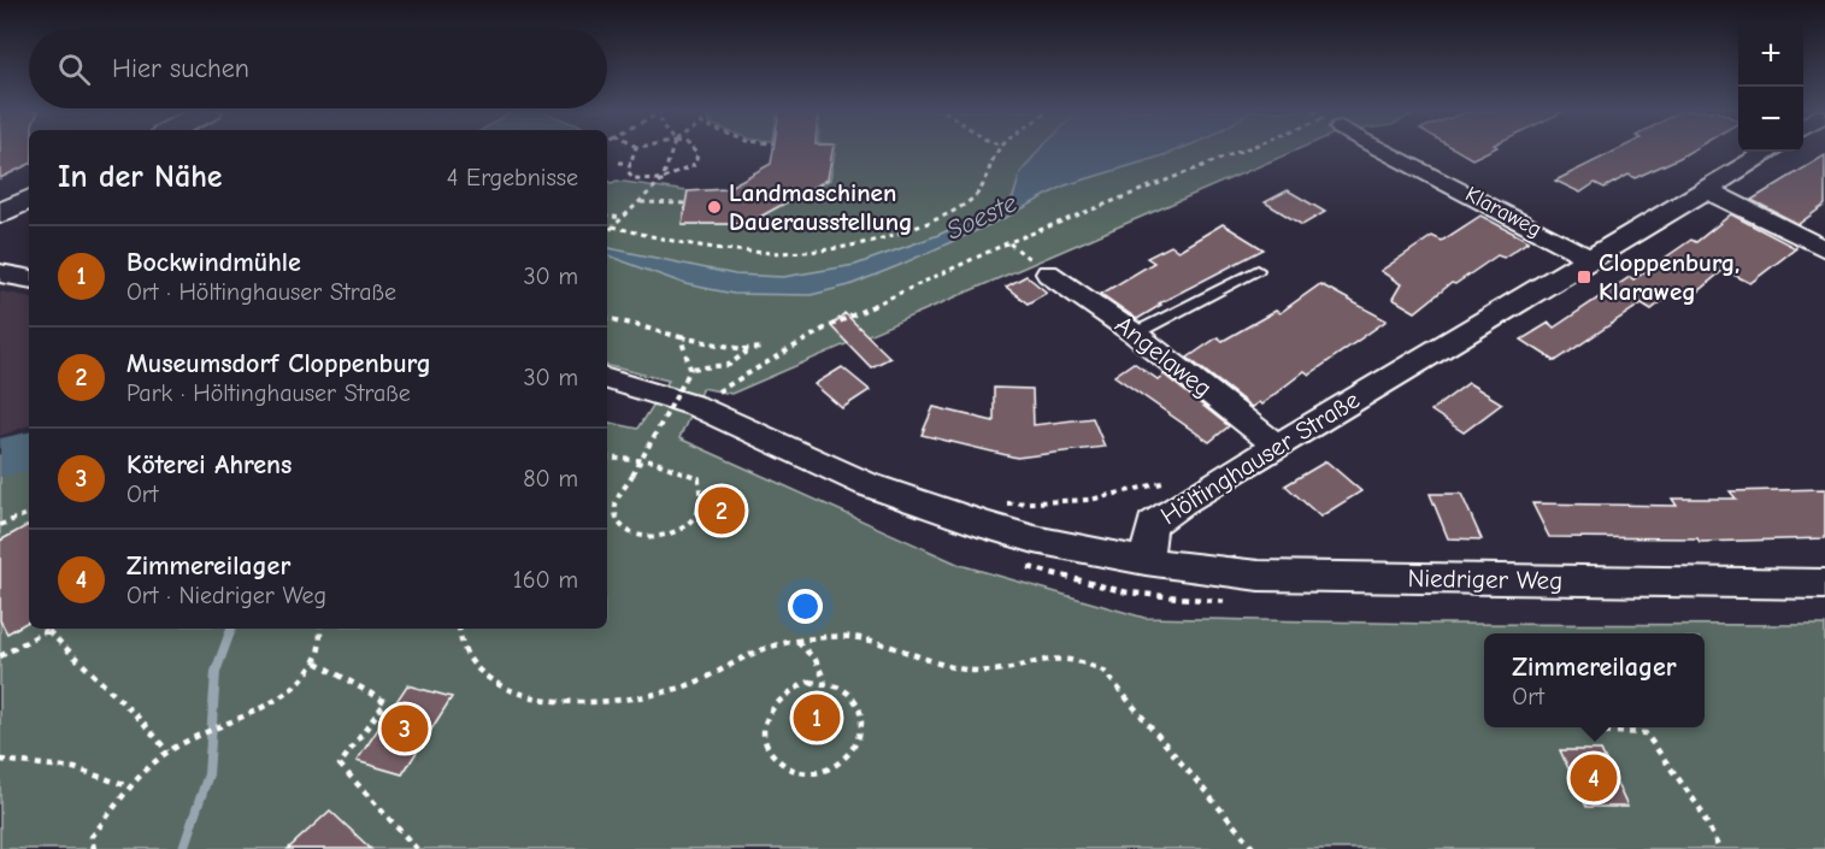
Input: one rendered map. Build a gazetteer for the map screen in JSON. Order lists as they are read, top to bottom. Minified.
{"streets":{"street":["Klaraweg","Angelaweg","Höltinghauser Straße","Niedriger Weg"]},"crossings":[["Klaraweg","Höltinghauser Straße"],["Angelaweg","Höltinghauser Straße"],["Höltinghauser Straße","Niedriger Weg"]],"water":["Soeste"],"places":{"other":["Landmaschinen Dauerausstellung"],"transit":["Cloppenburg, Klaraweg"]},"page":{"map_buttons":["+","−"],"search":"Hier suchen","heading":["In der Nähe","4 Ergebnisse"],"list":[{"mark":"1","name":"Bockwindmühle","note":"Ort · Höltinghauser Straße","value":"30 m"},{"mark":"2","name":"Museumsdorf Cloppenburg","note":"Park · Höltinghauser Straße","value":"30 m"},{"mark":"3","name":"Köterei Ahrens","note":"Ort","value":"80 m"},{"mark":"4","name":"Zimmereilager","note":"Ort · Niedriger Weg","value":"160 m"}],"pins":["2","1","3","4"],"popup":["Zimmereilager","Ort"]}}
